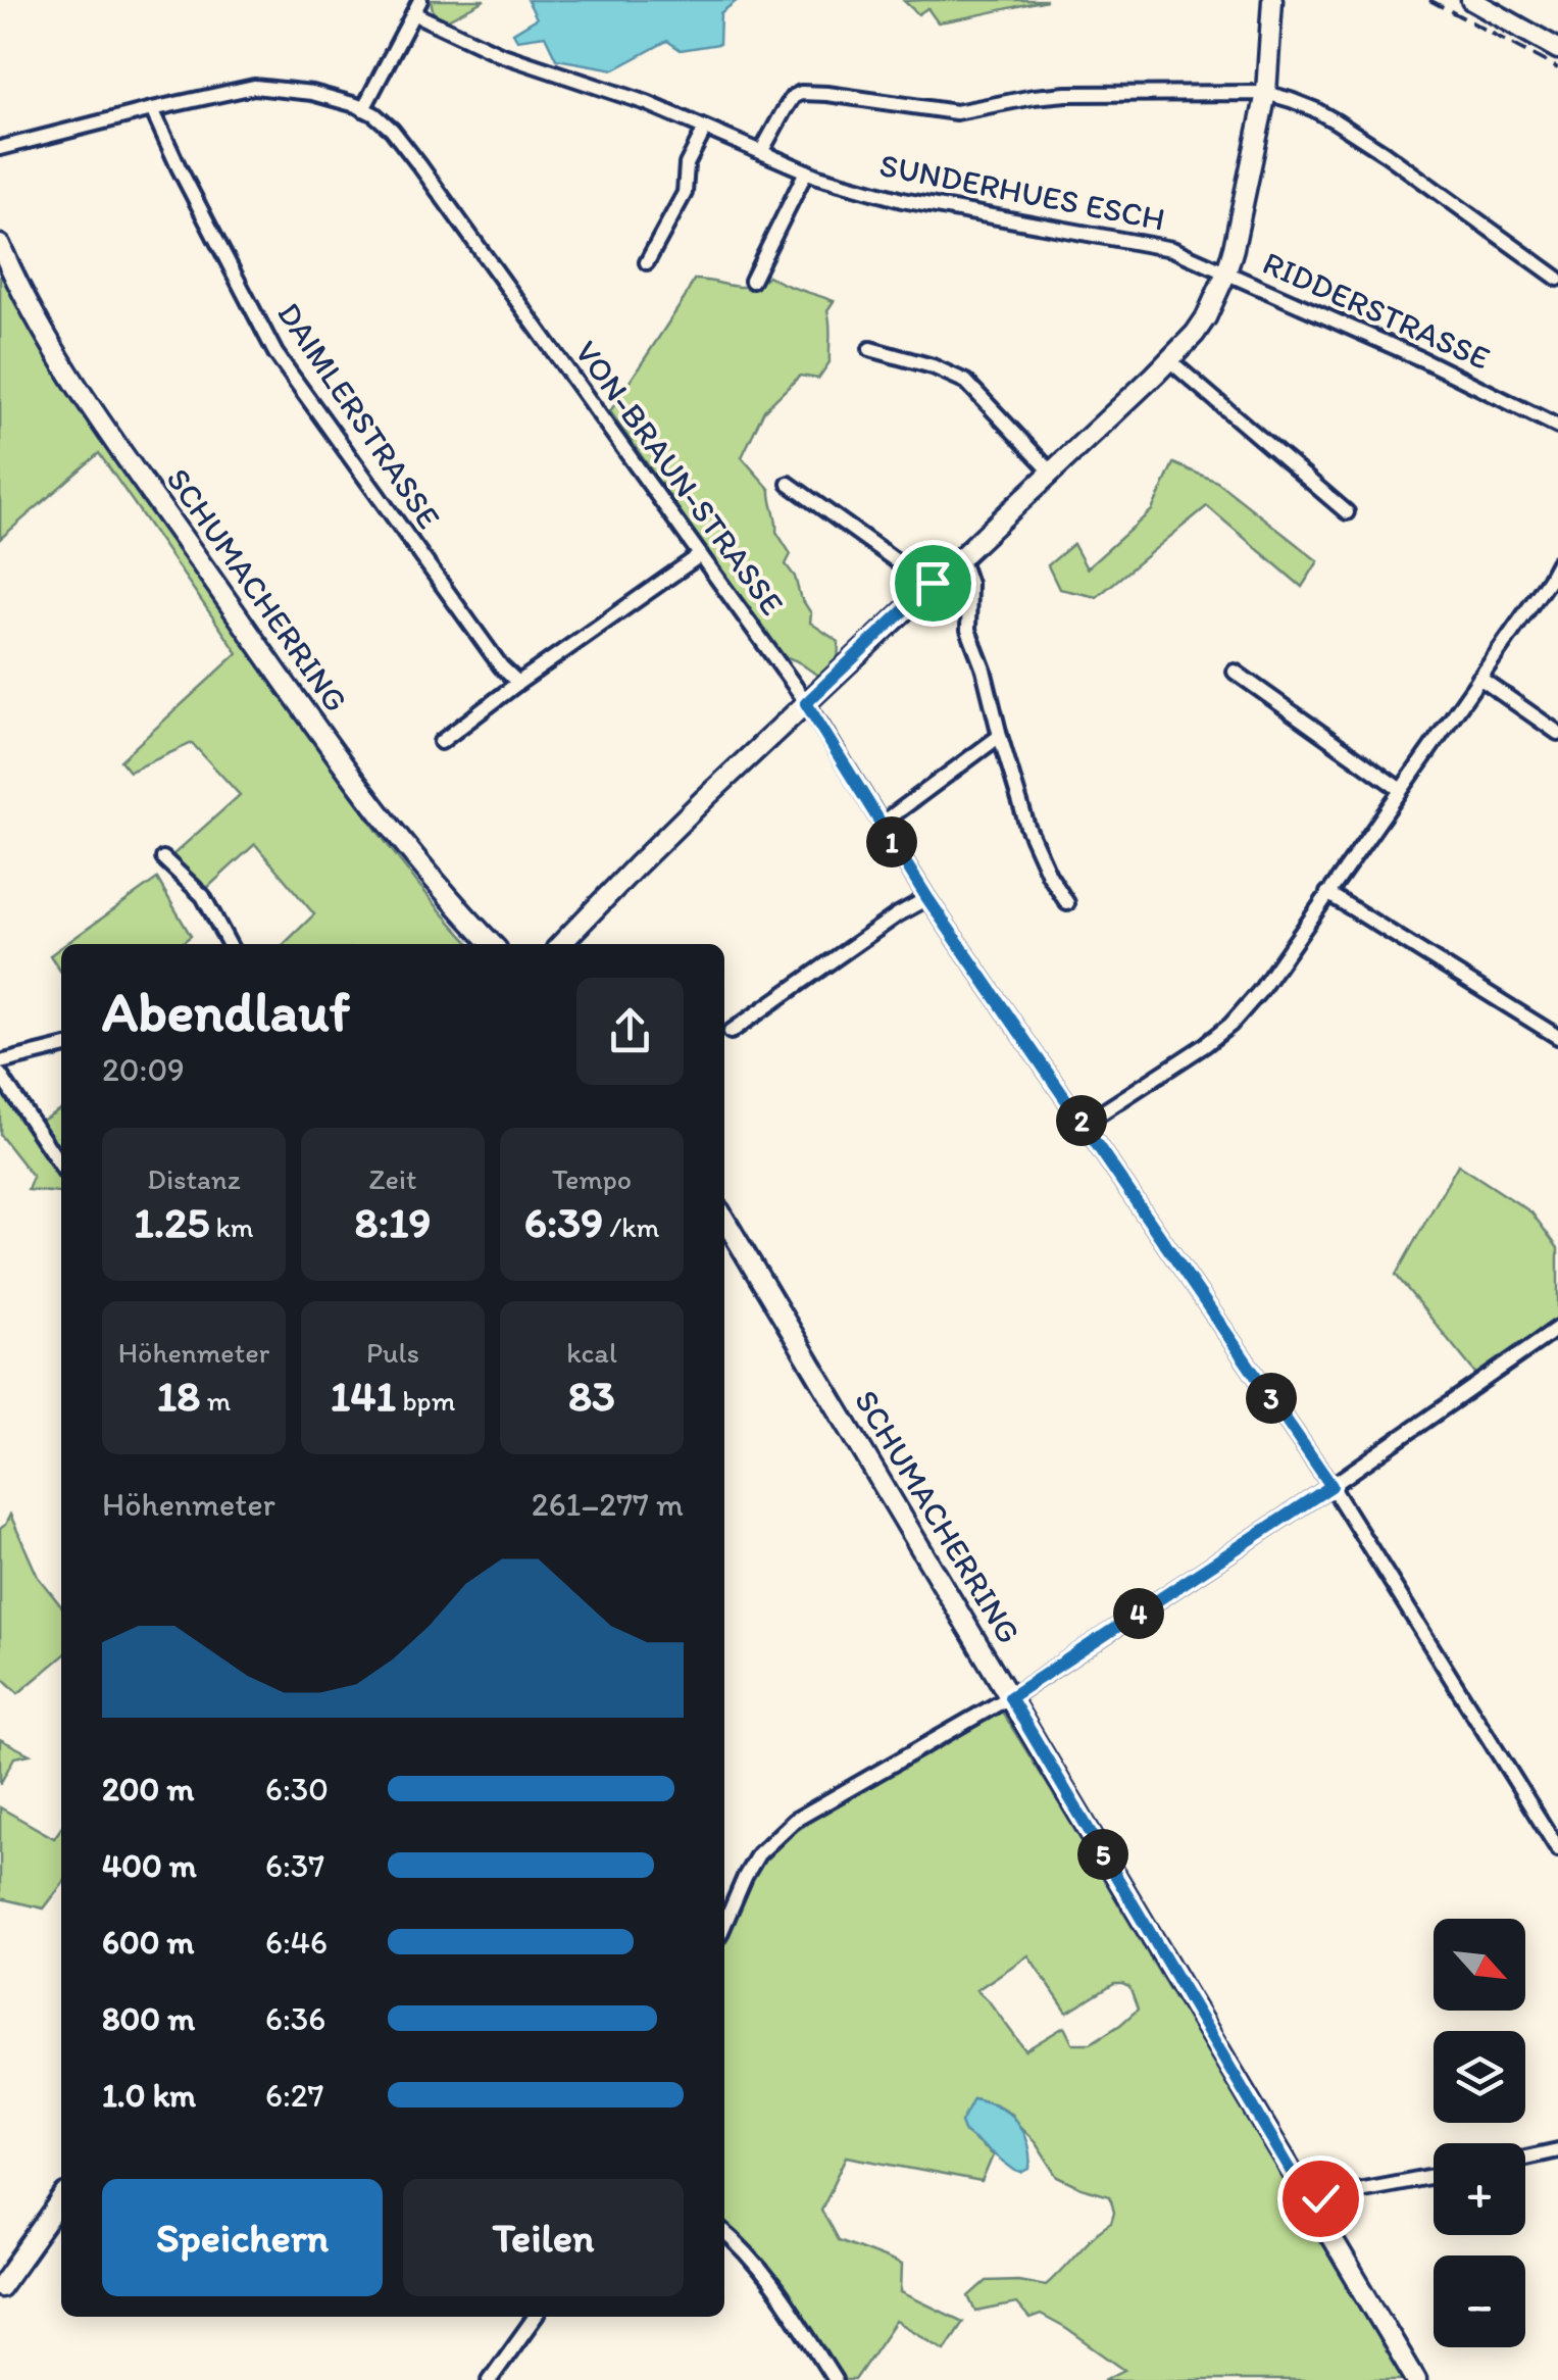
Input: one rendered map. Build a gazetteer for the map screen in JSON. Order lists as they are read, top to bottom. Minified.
{"streets":{"main road":["SCHUMACHERRING"],"street":["SUNDERHUES ESCH","RIDDERSTRASSE","DAIMLERSTRASSE","VON-BRAUN-STRASSE"]},"crossings":[["SUNDERHUES ESCH","RIDDERSTRASSE"],["DAIMLERSTRASSE","VON-BRAUN-STRASSE"]],"north":"bottom right","page":{"pins":["1","2","3","4","5"],"heading":["Abendlauf","20:09"],"stats":[["Distanz","1.25 km"],["Zeit","8:19"],["Tempo","6:39 /km"],["Höhenmeter","18 m"],["Puls","141 bpm"],["kcal","83"]],"chart":["Höhenmeter","261–277 m"],"list":[{"name":"200 m","note":"6:30"},{"name":"400 m","note":"6:37"},{"name":"600 m","note":"6:46"},{"name":"800 m","note":"6:36"},{"name":"1.0 km","note":"6:27"}],"map_buttons":["+","−"],"buttons":["Speichern","Teilen"]}}
